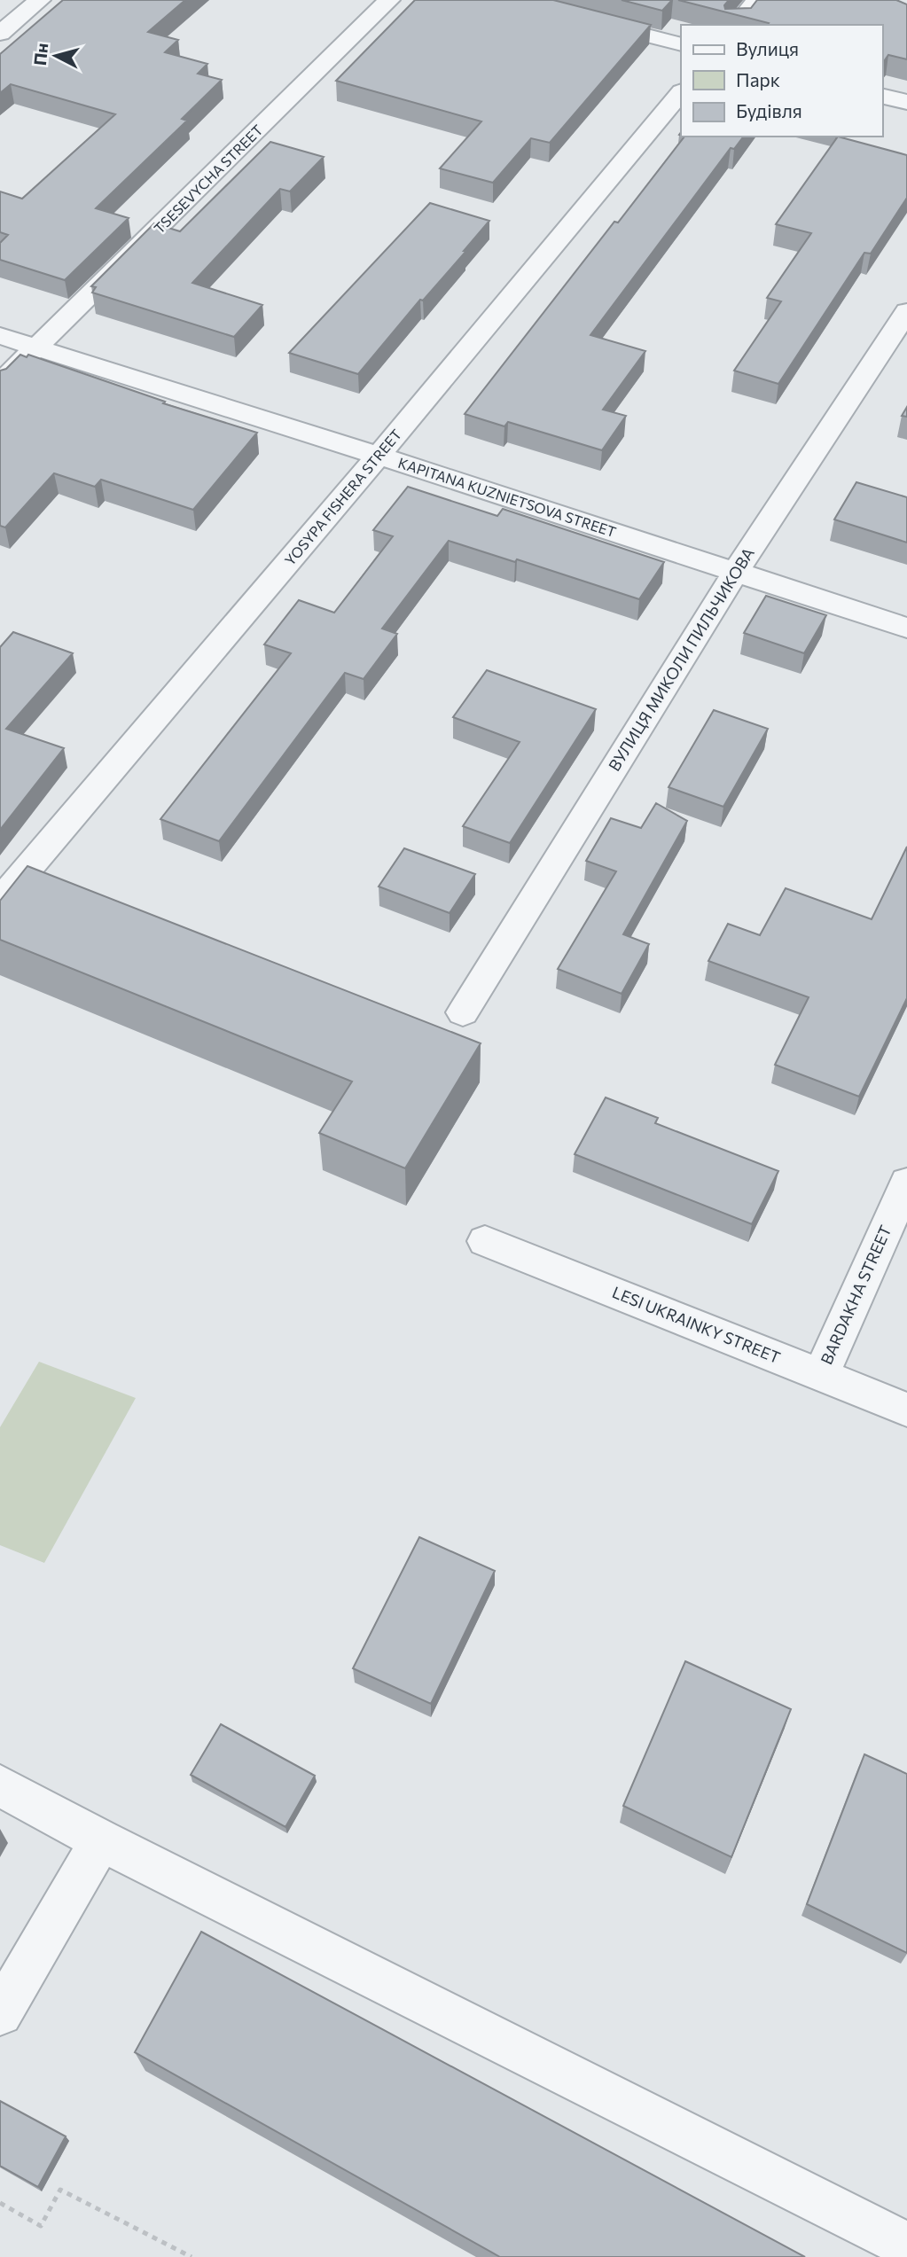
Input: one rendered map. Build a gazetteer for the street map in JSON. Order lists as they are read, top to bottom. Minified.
{"streets":{"street":["TSESEVYCHA STREET","YOSYPA FISHERA STREET","KAPITANA KUZNIETSOVA STREET","ВУЛИЦЯ МИКОЛИ ПИЛЬЧИКОВА","BARDAKHA STREET","LESI UKRAINKY STREET"]},"crossings":[["TSESEVYCHA STREET","KAPITANA KUZNIETSOVA STREET"],["YOSYPA FISHERA STREET","KAPITANA KUZNIETSOVA STREET"],["KAPITANA KUZNIETSOVA STREET","ВУЛИЦЯ МИКОЛИ ПИЛЬЧИКОВА"],["BARDAKHA STREET","LESI UKRAINKY STREET"]],"legend":["Вулиця","Парк","Будівля"],"north":"left"}
